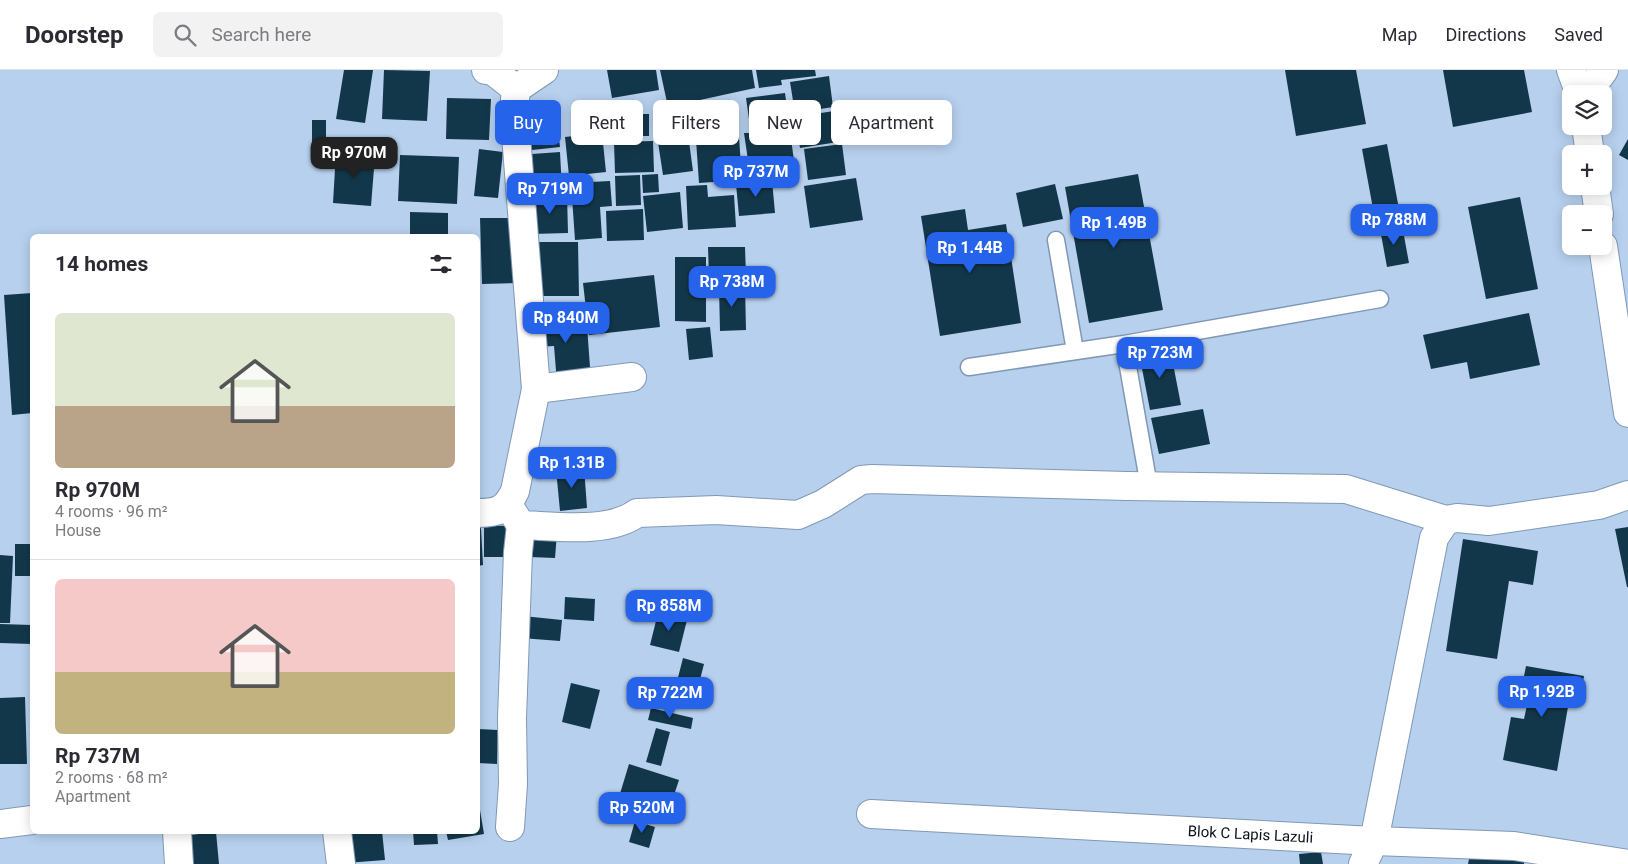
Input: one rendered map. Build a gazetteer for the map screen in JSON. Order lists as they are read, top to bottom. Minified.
{"streets":{"street":["Blok C Lapis Lazuli"]},"page":{"header":"Doorstep","search":"Search here","nav":["Map","Directions","Saved"],"map_buttons":["+","−"],"chip":["Buy","Rent","Filters","New","Apartment"],"price":["Rp 970M","Rp 737M","Rp 719M","Rp 788M","Rp 1.49B","Rp 1.44B","Rp 738M","Rp 840M","Rp 723M","Rp 1.31B","Rp 858M","Rp 1.92B","Rp 722M","Rp 520M"],"heading":"14 homes","list":[{"name":"Rp 970M","note":"4 rooms · 96 m² · House"},{"name":"Rp 737M","note":"2 rooms · 68 m² · Apartment"}]}}
